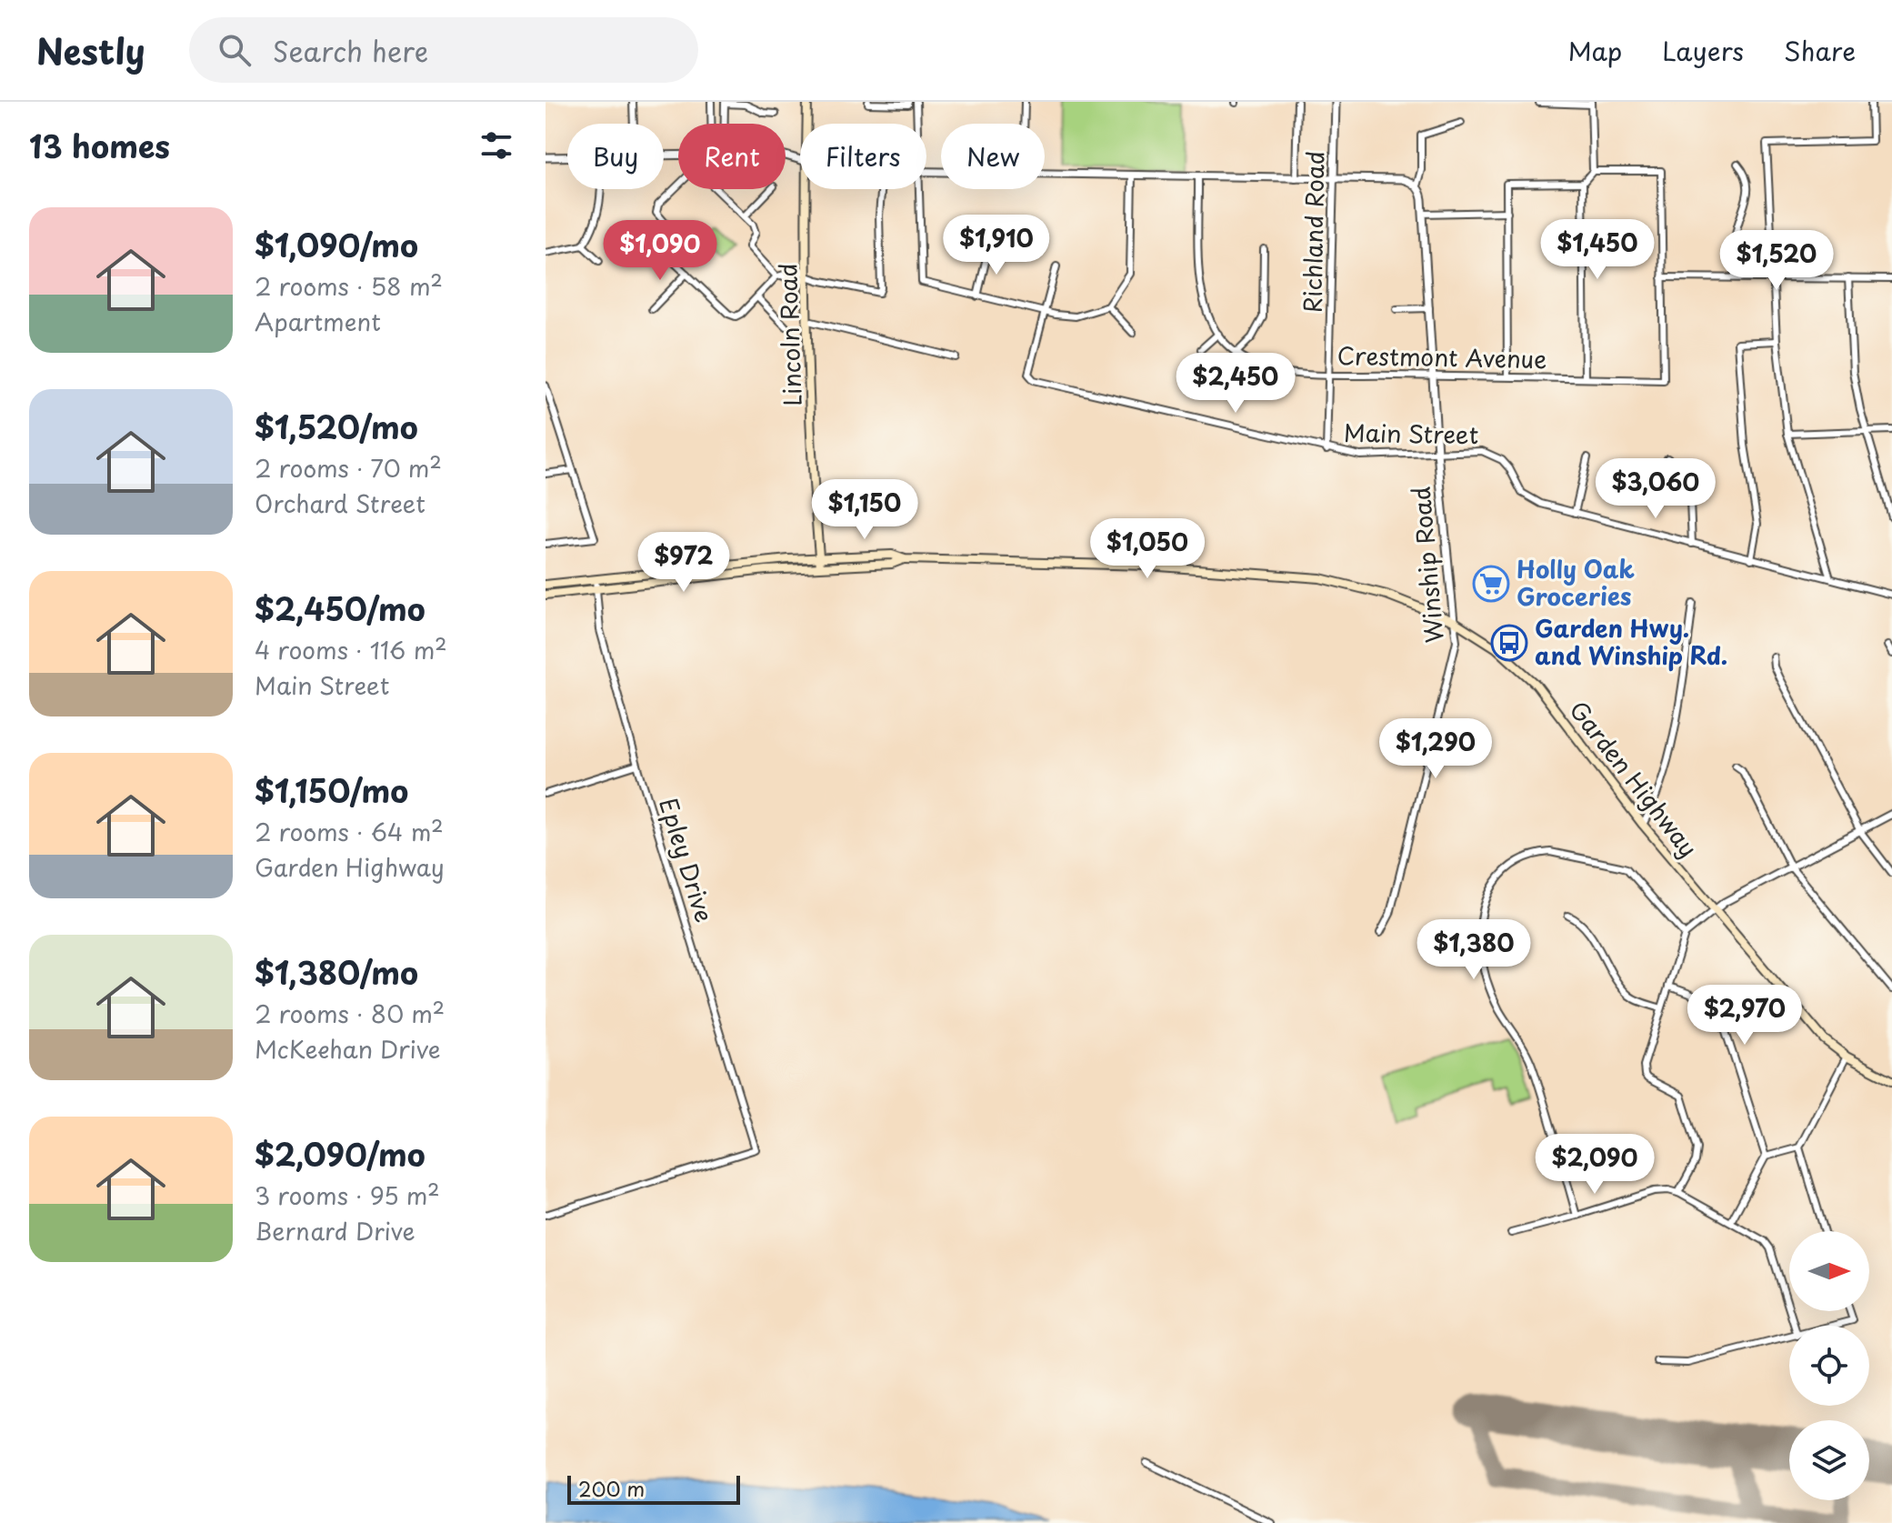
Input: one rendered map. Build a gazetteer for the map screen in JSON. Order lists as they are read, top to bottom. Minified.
{"streets":{"main road":["Lincoln Road","Garden Highway"],"street":["Richland Road","Crestmont Avenue","Main Street","Winship Road","Epley Drive"]},"crossings":[["Richland Road","Crestmont Avenue"],["Richland Road","Main Street"],["Lincoln Road","Garden Highway"],["Crestmont Avenue","Winship Road"],["Main Street","Winship Road"],["Winship Road","Garden Highway"],["Garden Highway","Epley Drive"]],"places":{"supermarket":["Holly Oak Groceries"],"bus stop":["Garden Hwy. and Winship Rd."]},"scale_bar":"200 m","north":"right","page":{"header":"Nestly","search":"Search here","nav":["Map","Layers","Share"],"heading":"13 homes","chip":["Buy","Rent","Filters","New"],"list":[{"name":"$1,090/mo","note":"2 rooms · 58 m² · Apartment"},{"name":"$1,520/mo","note":"2 rooms · 70 m² · Orchard Street"},{"name":"$2,450/mo","note":"4 rooms · 116 m² · Main Street"},{"name":"$1,150/mo","note":"2 rooms · 64 m² · Garden Highway"},{"name":"$1,380/mo","note":"2 rooms · 80 m² · McKeehan Drive"},{"name":"$2,090/mo","note":"3 rooms · 95 m² · Bernard Drive"}],"price":["$1,910","$1,450","$1,090","$1,520","$2,450","$3,060","$1,150","$1,050","$972","$1,290","$1,380","$2,970","$2,090"],"scale":"200 m"}}
